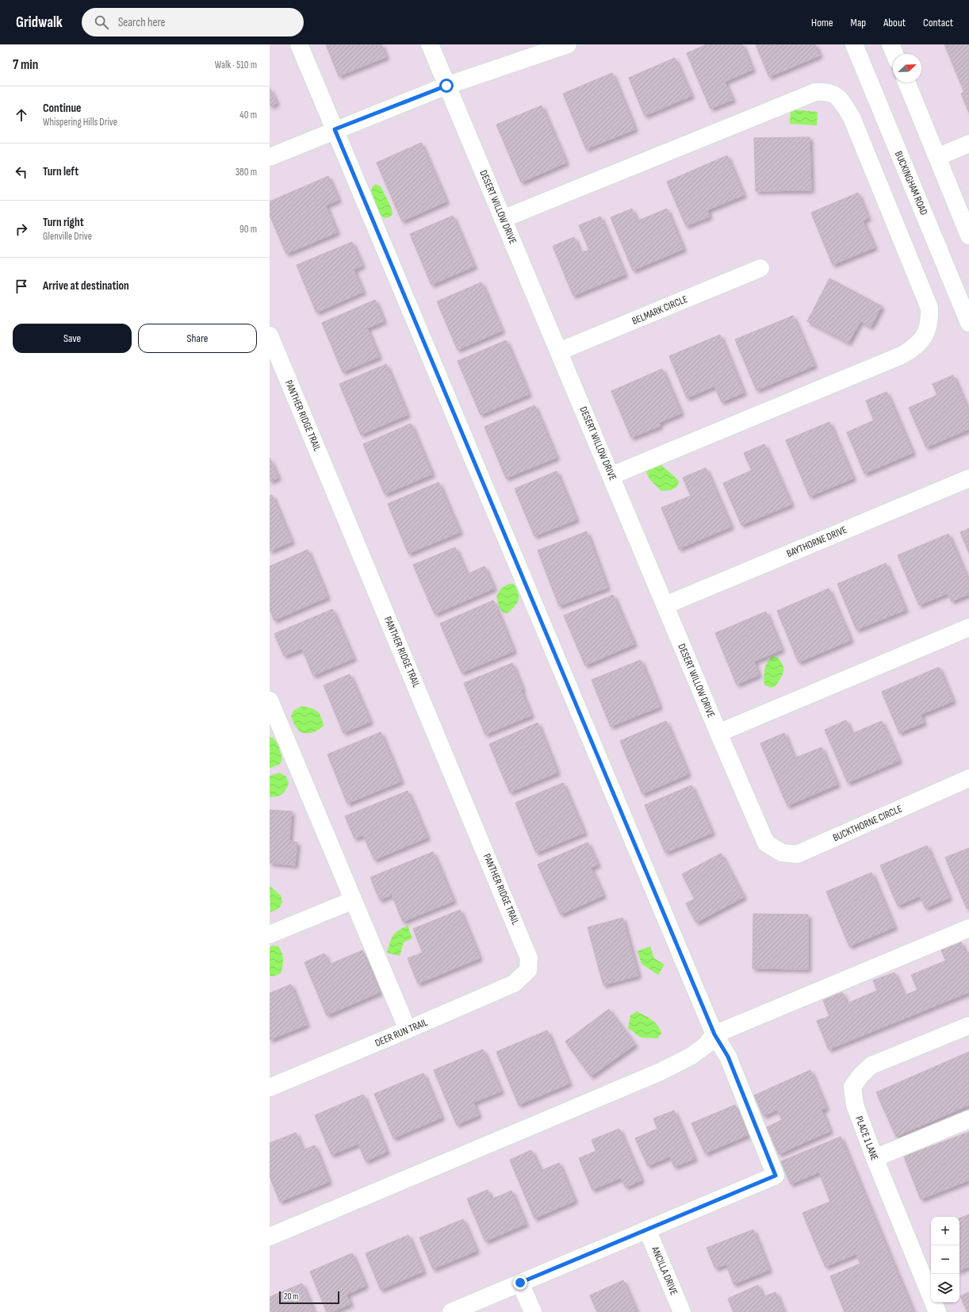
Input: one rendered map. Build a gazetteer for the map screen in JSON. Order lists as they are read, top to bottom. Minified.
{"streets":{"street":["BUCKINGHAM ROAD","DESERT WILLOW DRIVE","BELMARK CIRCLE","PANTHER RIDGE TRAIL","BAYTHORNE DRIVE","BUCKTHORNE CIRCLE","DEER RUN TRAIL","PLACE 1 LANE","ANCILLA DRIVE"]},"crossings":[["DESERT WILLOW DRIVE","BELMARK CIRCLE"],["DESERT WILLOW DRIVE","BAYTHORNE DRIVE"],["DESERT WILLOW DRIVE","BUCKTHORNE CIRCLE"],["PANTHER RIDGE TRAIL","DEER RUN TRAIL"]],"scale_bar":"20 m","north":"top right","page":{"header":"Gridwalk","search":"Search here","nav":["Home","Map","About","Contact"],"heading":["7 min","Walk · 510 m"],"list":[["Continue","Whispering Hills Drive","40 m"],["Turn left","380 m"],["Turn right","Glenville Drive","90 m"],"Arrive at destination"],"buttons":["Save","Share"],"map_buttons":["+","−"],"scale":"20 m"}}
